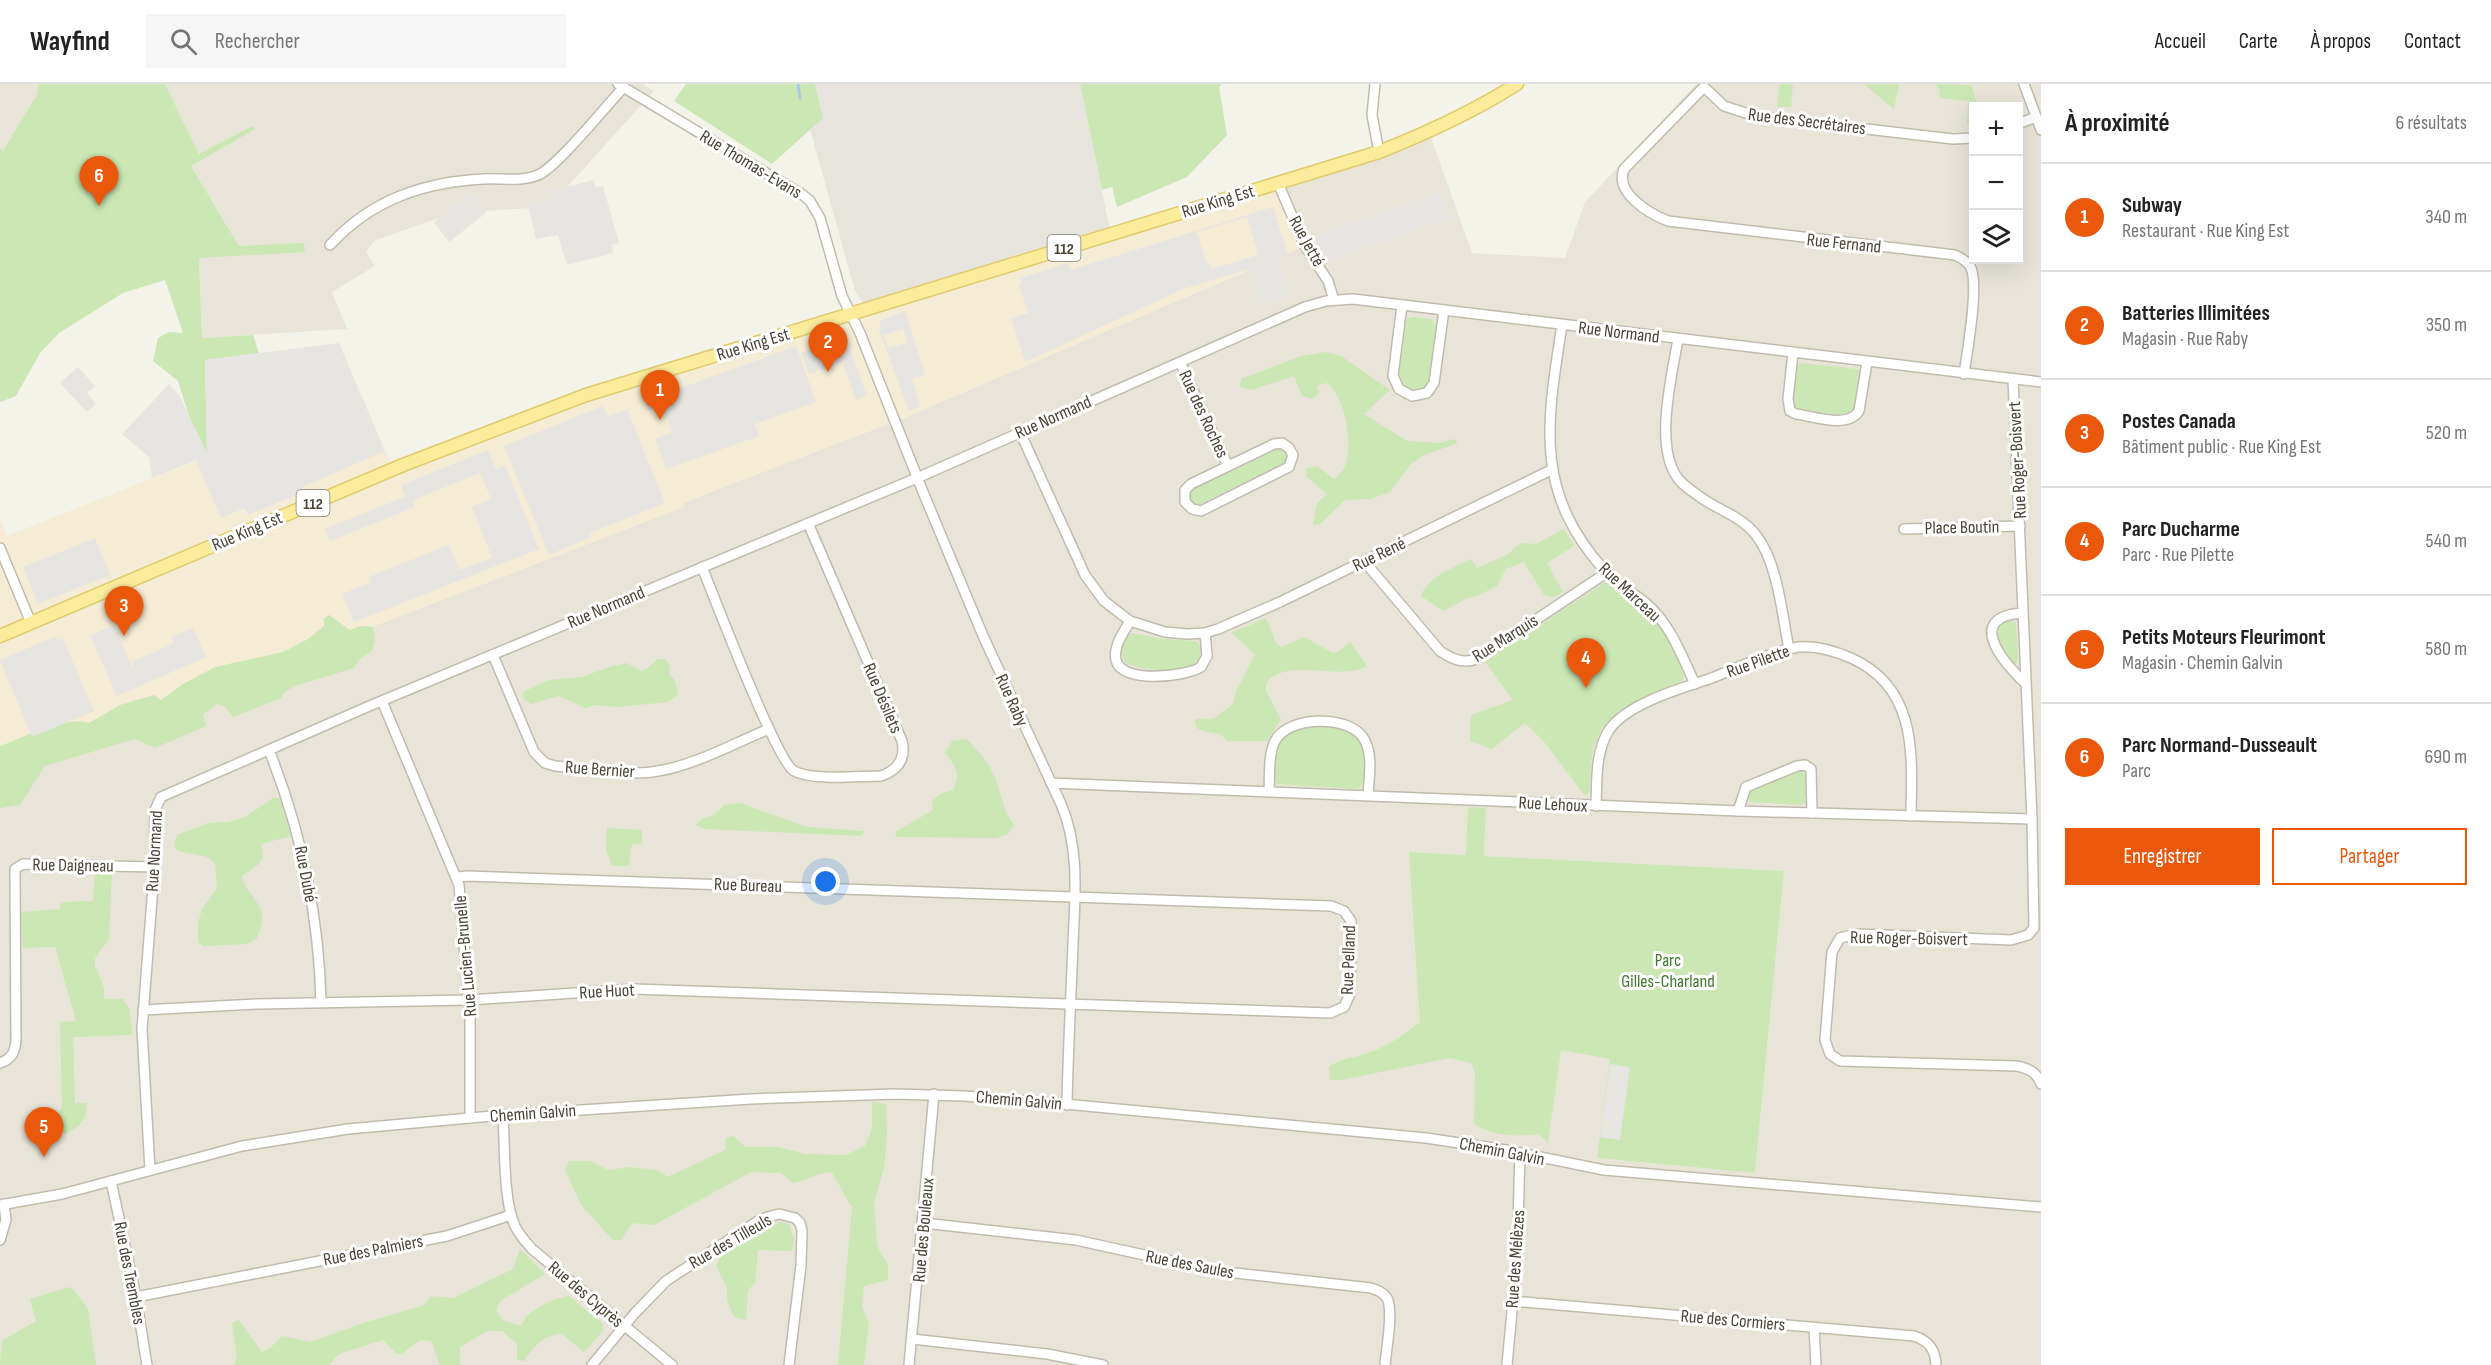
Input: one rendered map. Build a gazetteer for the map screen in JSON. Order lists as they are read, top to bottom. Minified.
{"streets":{"main road":["Rue King Est","112"],"street":["Rue des Secrétaires","Rue Thomas-Evans","Rue Jetté","Rue Fernand","Rue Normand","Rue des Roches","Rue Roger-Boisvert","Place Boutin","Rue René","Rue Marceau","Rue Marquis","Rue Pilette","Rue Désilets","Rue Raby","Rue Bernier","Rue Lehoux","Rue Daigneau","Rue Dubé","Rue Bureau","Rue Lucien-Brunelle","Rue Pelland","Rue Huot","Chemin Galvin","Rue des Bouleaux","Rue des Tilleuls","Rue des Palmiers","Rue des Mélèzes","Rue des Saules","Rue des Trembles","Rue des Cyprès","Rue des Cormiers"]},"crossings":[["Rue des Secrétaires","Rue Fernand"],["Rue Thomas-Evans","Rue King Est"],["Rue Thomas-Evans","Rue Raby"],["Rue King Est","Rue Jetté"],["Rue King Est","Rue Raby"],["Rue Jetté","Rue Normand"],["Rue Fernand","Rue Normand"],["Rue Normand","Rue des Roches"],["Rue Normand","Rue Roger-Boisvert"],["Rue Normand","Rue René"],["Rue Normand","Rue Marceau"],["Rue Normand","Rue Désilets"],["Rue Normand","Rue Raby"],["Rue Normand","Rue Bernier"],["Rue Normand","Rue Daigneau"],["Rue Normand","Rue Dubé"],["Rue Normand","Rue Lucien-Brunelle"],["Rue Normand","Rue Huot"],["Rue Normand","Chemin Galvin"],["Rue Roger-Boisvert","Place Boutin"],["Rue Roger-Boisvert","Rue Lehoux"],["Rue René","Rue Marceau"],["Rue René","Rue Marquis"],["Rue Marceau","Rue Marquis"],["Rue Marceau","Rue Pilette"],["Rue Pilette","Rue Lehoux"],["Rue Désilets","Rue Bernier"],["Rue Raby","Rue Lehoux"],["Rue Raby","Rue Bureau"],["Rue Raby","Rue Pelland"],["Rue Raby","Rue Huot"],["Rue Raby","Chemin Galvin"],["Rue Dubé","Rue Huot"],["Rue Bureau","Rue Lucien-Brunelle"],["Rue Bureau","Rue Pelland"],["Rue Lucien-Brunelle","Rue Huot"],["Rue Lucien-Brunelle","Chemin Galvin"],["Rue Pelland","Rue Huot"],["Chemin Galvin","Rue des Bouleaux"],["Chemin Galvin","Rue des Mélèzes"],["Chemin Galvin","Rue des Trembles"],["Rue des Bouleaux","Rue des Saules"],["Rue des Tilleuls","Rue des Cyprès"],["Rue des Palmiers","Rue des Trembles"],["Rue des Palmiers","Rue des Cyprès"],["Rue des Mélèzes","Rue des Cormiers"]],"parks":["Parc Gilles-Charland"],"page":{"header":"Wayfind","search":"Rechercher","nav":["Accueil","Carte","À propos","Contact"],"heading":["À proximité","6 résultats"],"map_buttons":["+","−"],"pins":["6","2","1","3","4","5"],"list":[{"mark":"1","name":"Subway","note":"Restaurant · Rue King Est","value":"340 m"},{"mark":"2","name":"Batteries Illimitées","note":"Magasin · Rue Raby","value":"350 m"},{"mark":"3","name":"Postes Canada","note":"Bâtiment public · Rue King Est","value":"520 m"},{"mark":"4","name":"Parc Ducharme","note":"Parc · Rue Pilette","value":"540 m"},{"mark":"5","name":"Petits Moteurs Fleurimont","note":"Magasin · Chemin Galvin","value":"580 m"},{"mark":"6","name":"Parc Normand-Dusseault","note":"Parc","value":"690 m"}],"buttons":["Enregistrer","Partager"]}}
